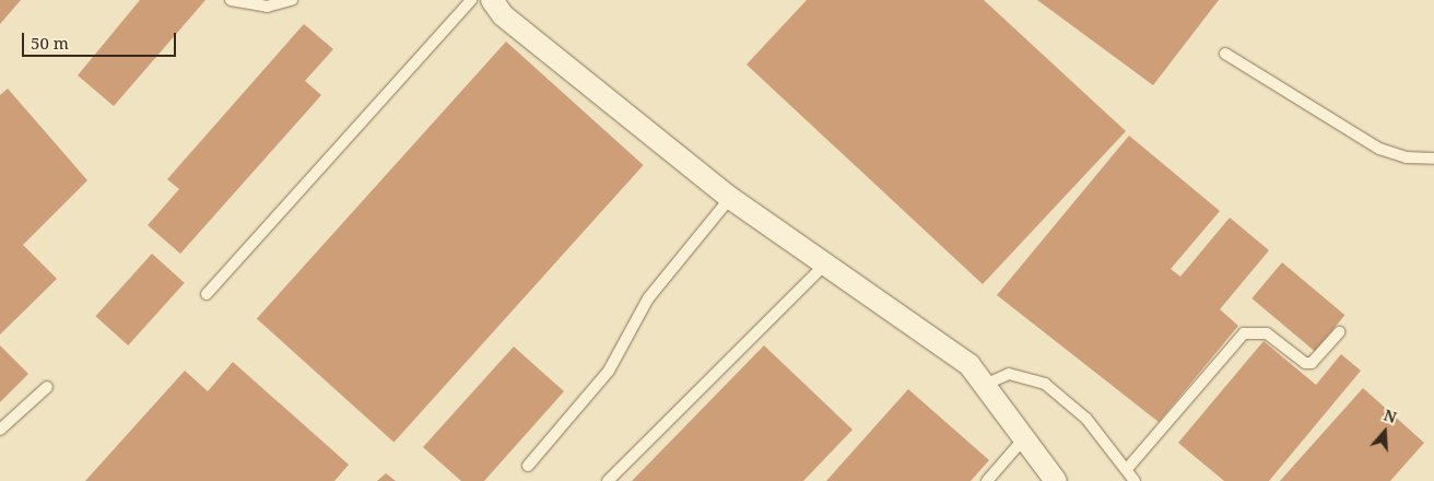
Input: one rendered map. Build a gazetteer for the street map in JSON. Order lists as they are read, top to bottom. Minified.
{"scale_bar":"50 m","north":"top"}
